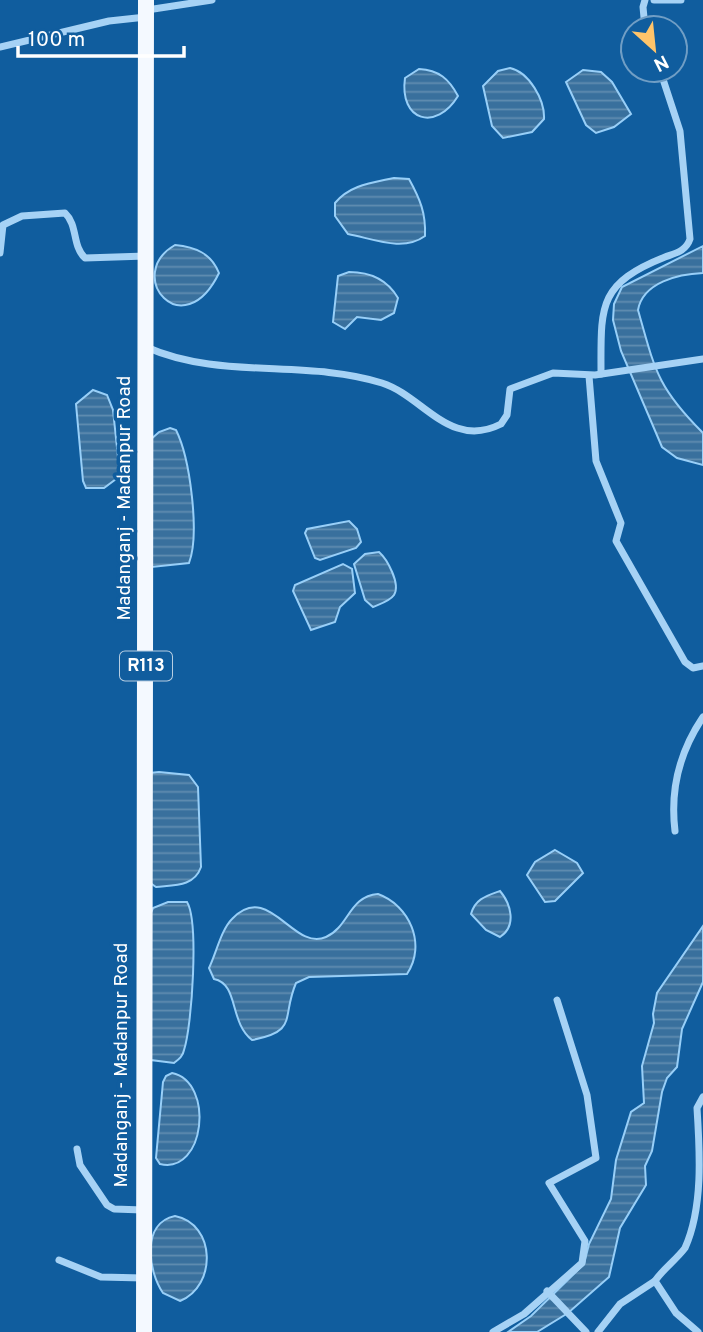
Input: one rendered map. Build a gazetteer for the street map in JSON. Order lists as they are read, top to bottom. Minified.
{"streets":{"main road":["Madanganj - Madanpur Road","R113"]},"scale_bar":"100 m","north":"bottom right"}
